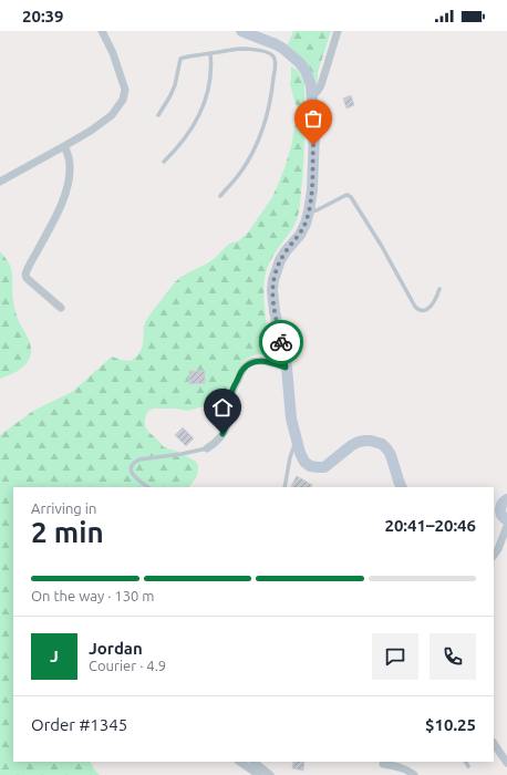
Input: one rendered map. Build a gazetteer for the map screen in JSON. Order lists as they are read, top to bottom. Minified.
{"page":{"status":"20:39","heading":["2 min","Arriving in","20:41–20:46"],"panel":["Jordan","Courier · 4.9","Order #1345","$10.25"],"bar":"On the way · 130 m","round":"J"}}
